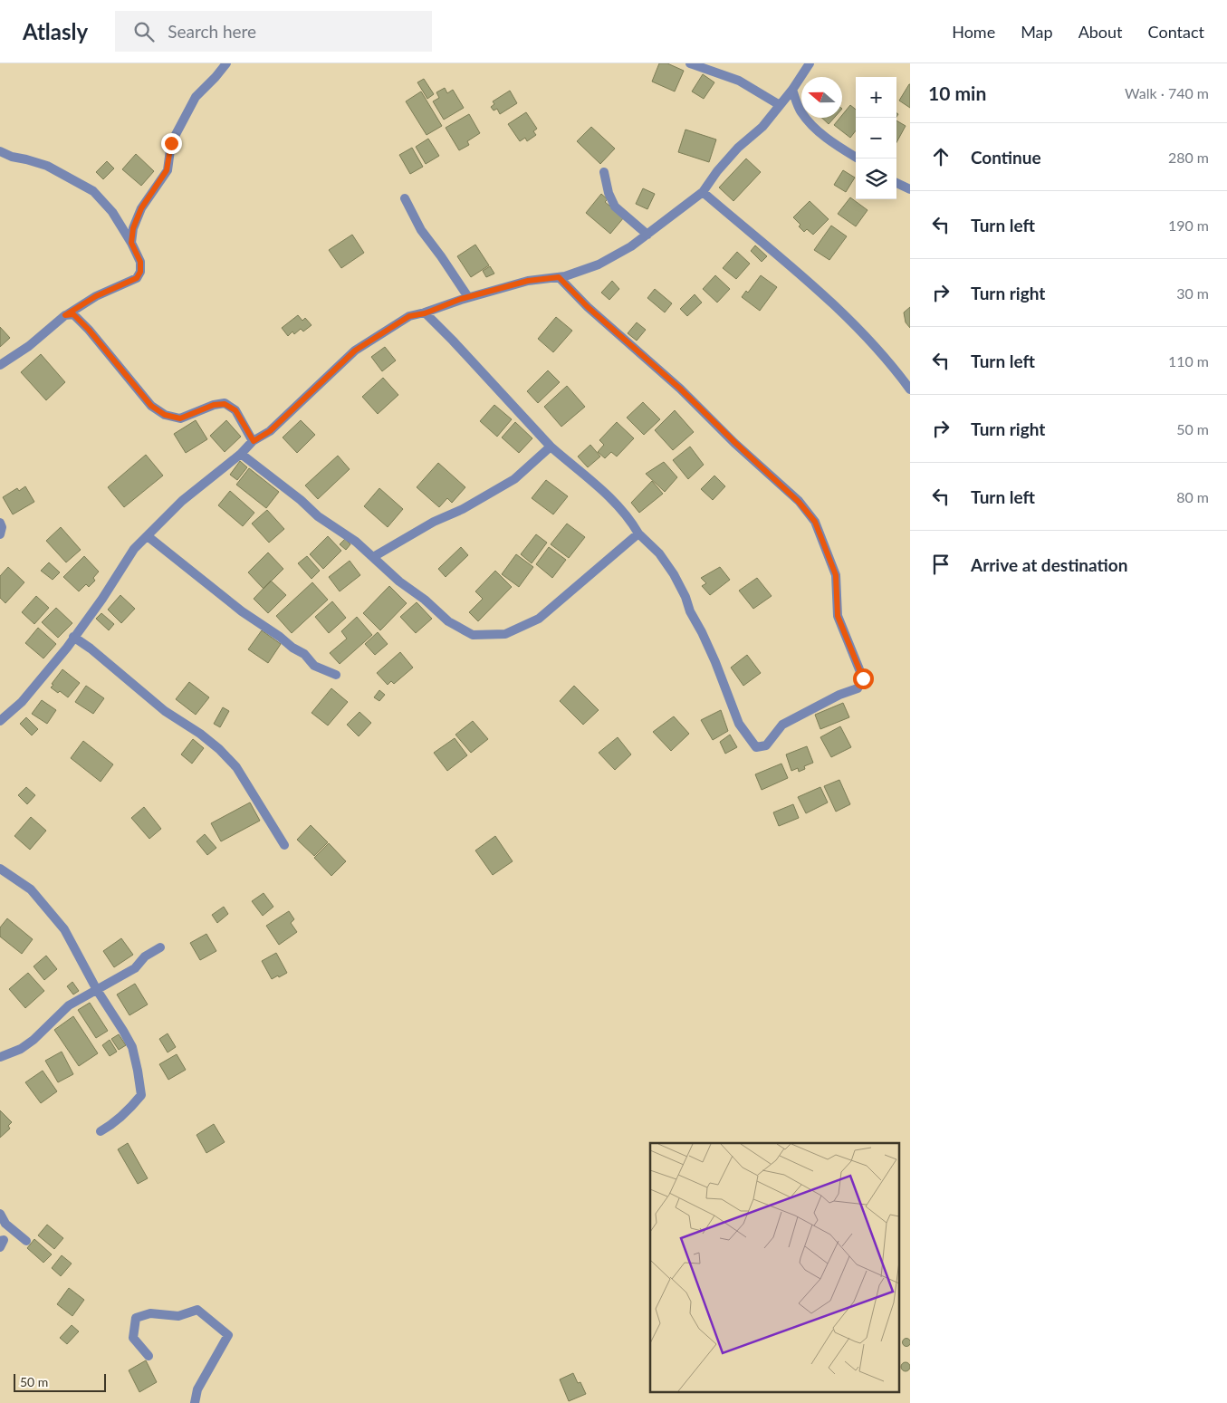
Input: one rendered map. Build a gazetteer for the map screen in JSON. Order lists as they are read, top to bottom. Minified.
{"scale_bar":"50 m","north":"left","page":{"header":"Atlasly","search":"Search here","nav":["Home","Map","About","Contact"],"heading":["10 min","Walk · 740 m"],"map_buttons":["+","−"],"list":[["Continue","280 m"],["Turn left","190 m"],["Turn right","30 m"],["Turn left","110 m"],["Turn right","50 m"],["Turn left","80 m"],"Arrive at destination"],"scale":"50 m"}}
